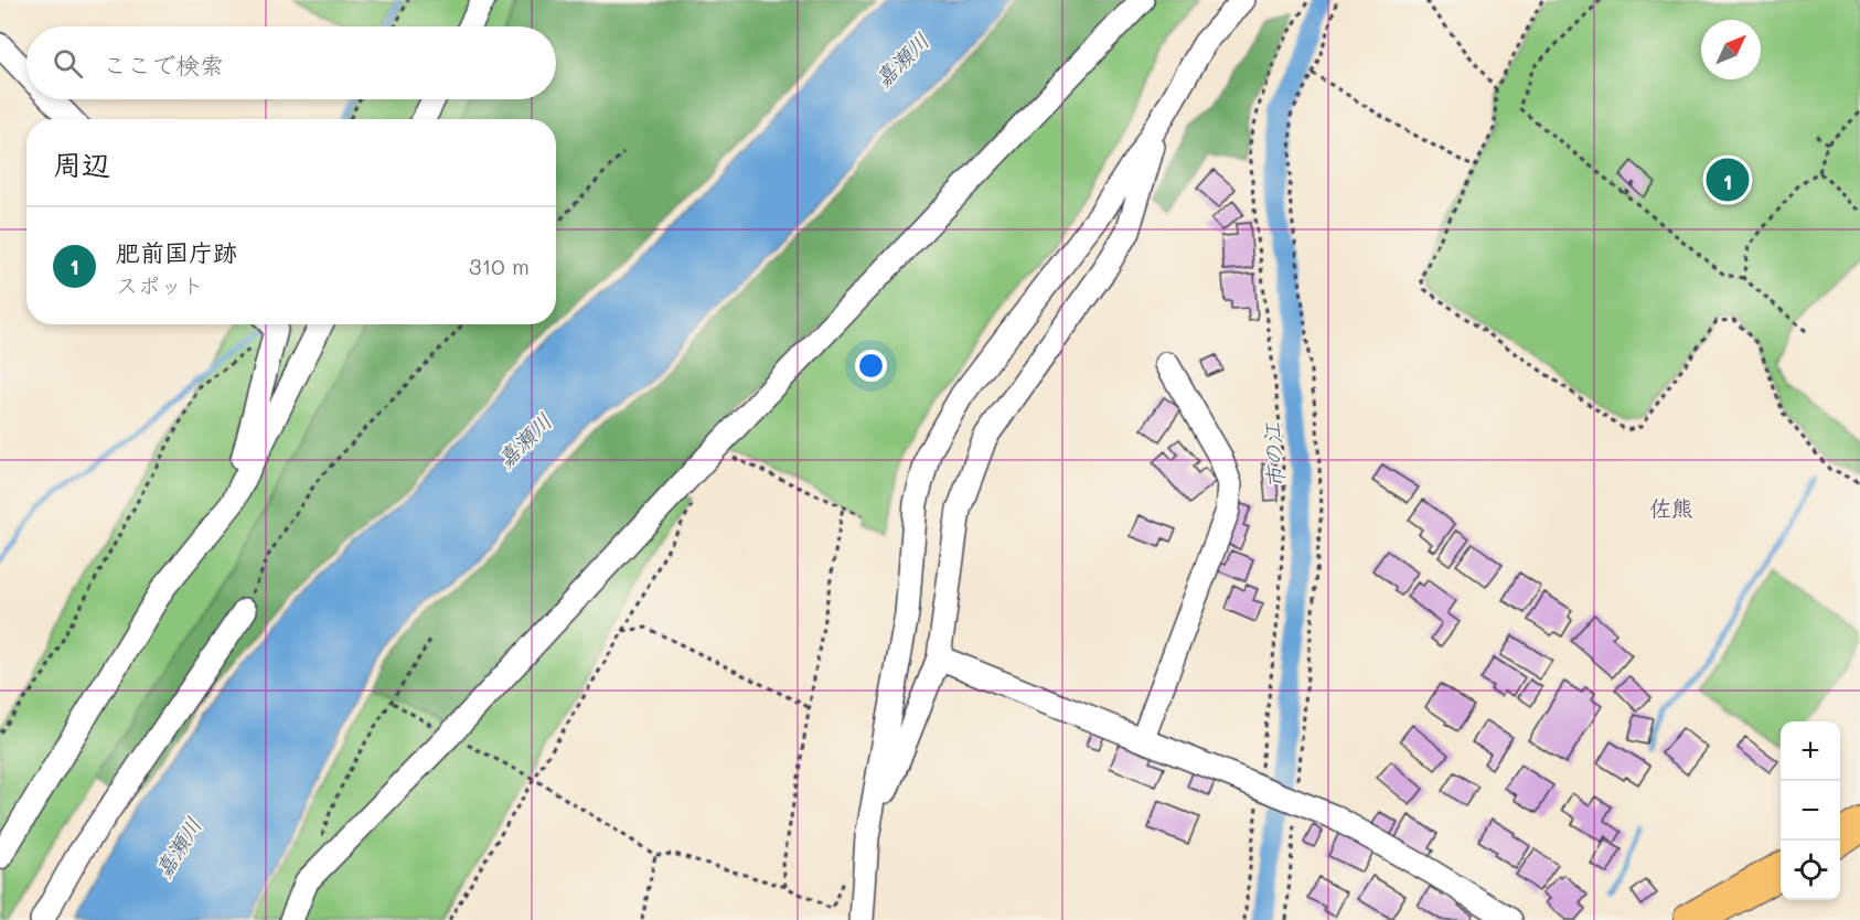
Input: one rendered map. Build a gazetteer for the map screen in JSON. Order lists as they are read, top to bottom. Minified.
{"districts":["佐熊"],"water":["嘉瀬川","市の江"],"north":"top right","page":{"search":"ここで検索","heading":"周辺","pins":"1","list":[{"mark":"1","name":"肥前国庁跡","note":"スポット","value":"310 m"}],"map_buttons":["+","−"]}}
